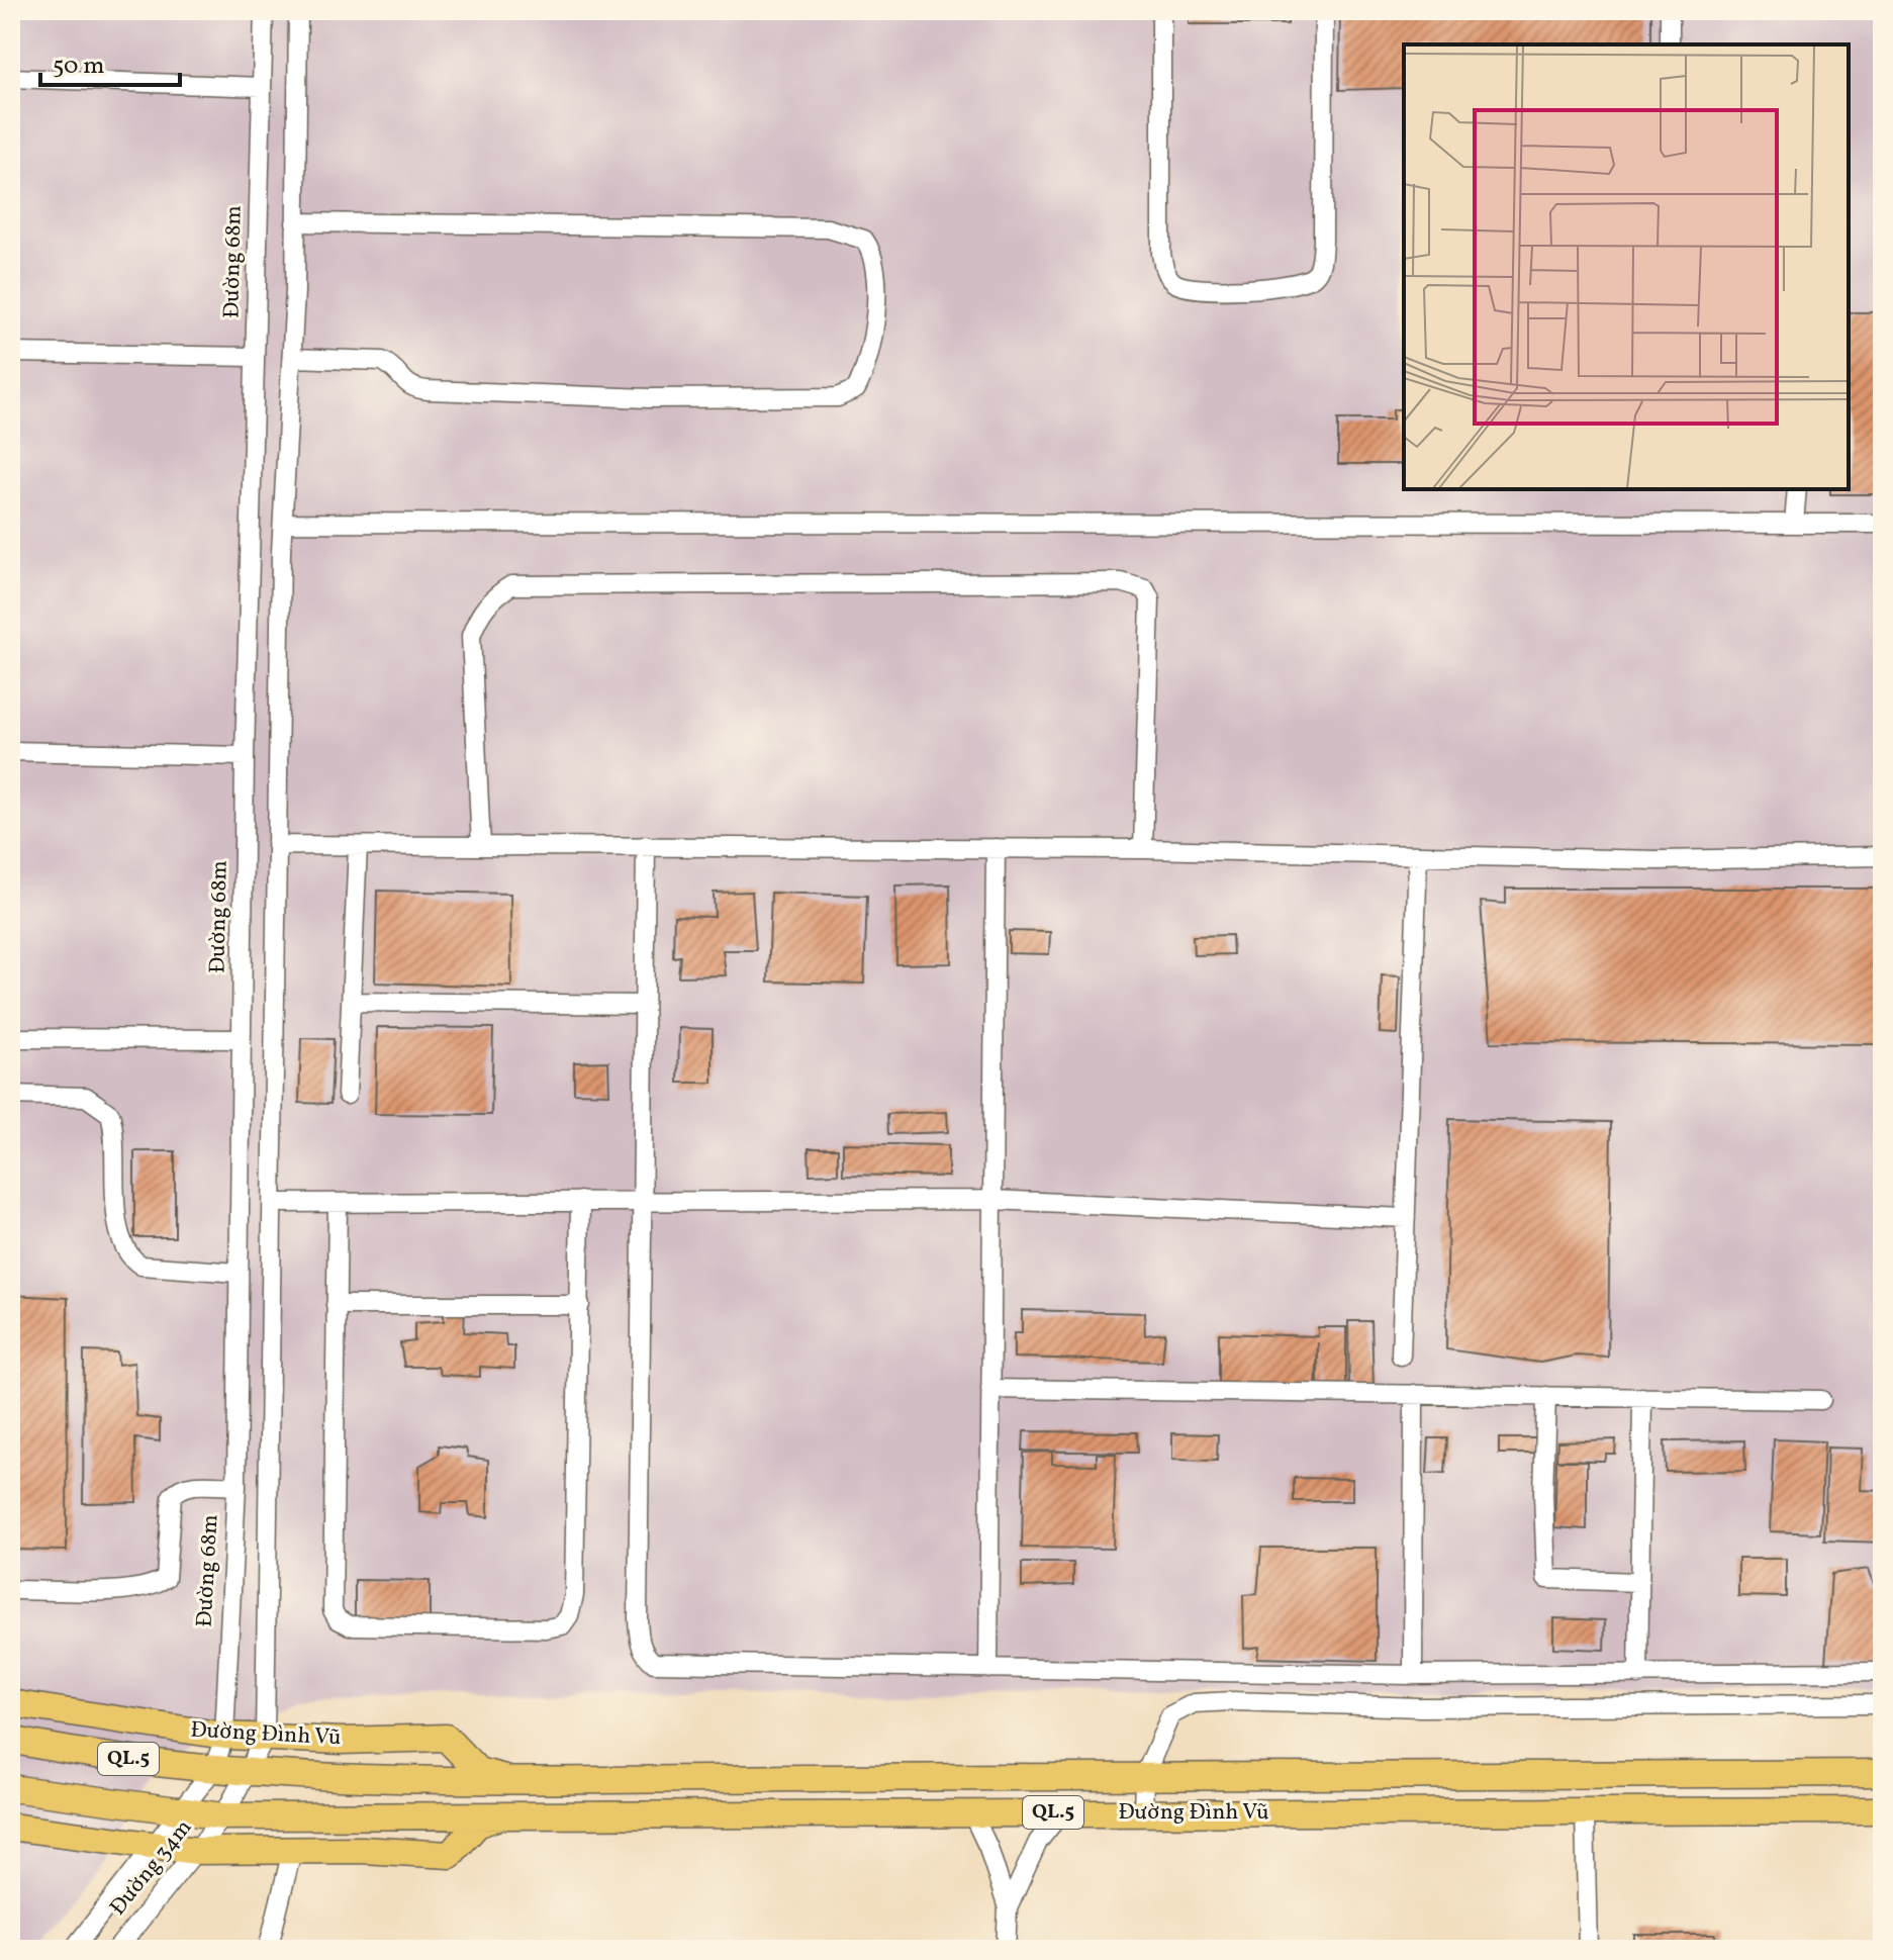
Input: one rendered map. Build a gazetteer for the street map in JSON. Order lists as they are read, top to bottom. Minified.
{"streets":{"highway":["Đường Đình Vũ","QL.5"],"street":["Đường 68m","Đường 34m"]},"crossings":[["Đường 68m","Đường Đình Vũ"],["Đường Đình Vũ","Đường 34m"]],"scale_bar":"50 m"}
